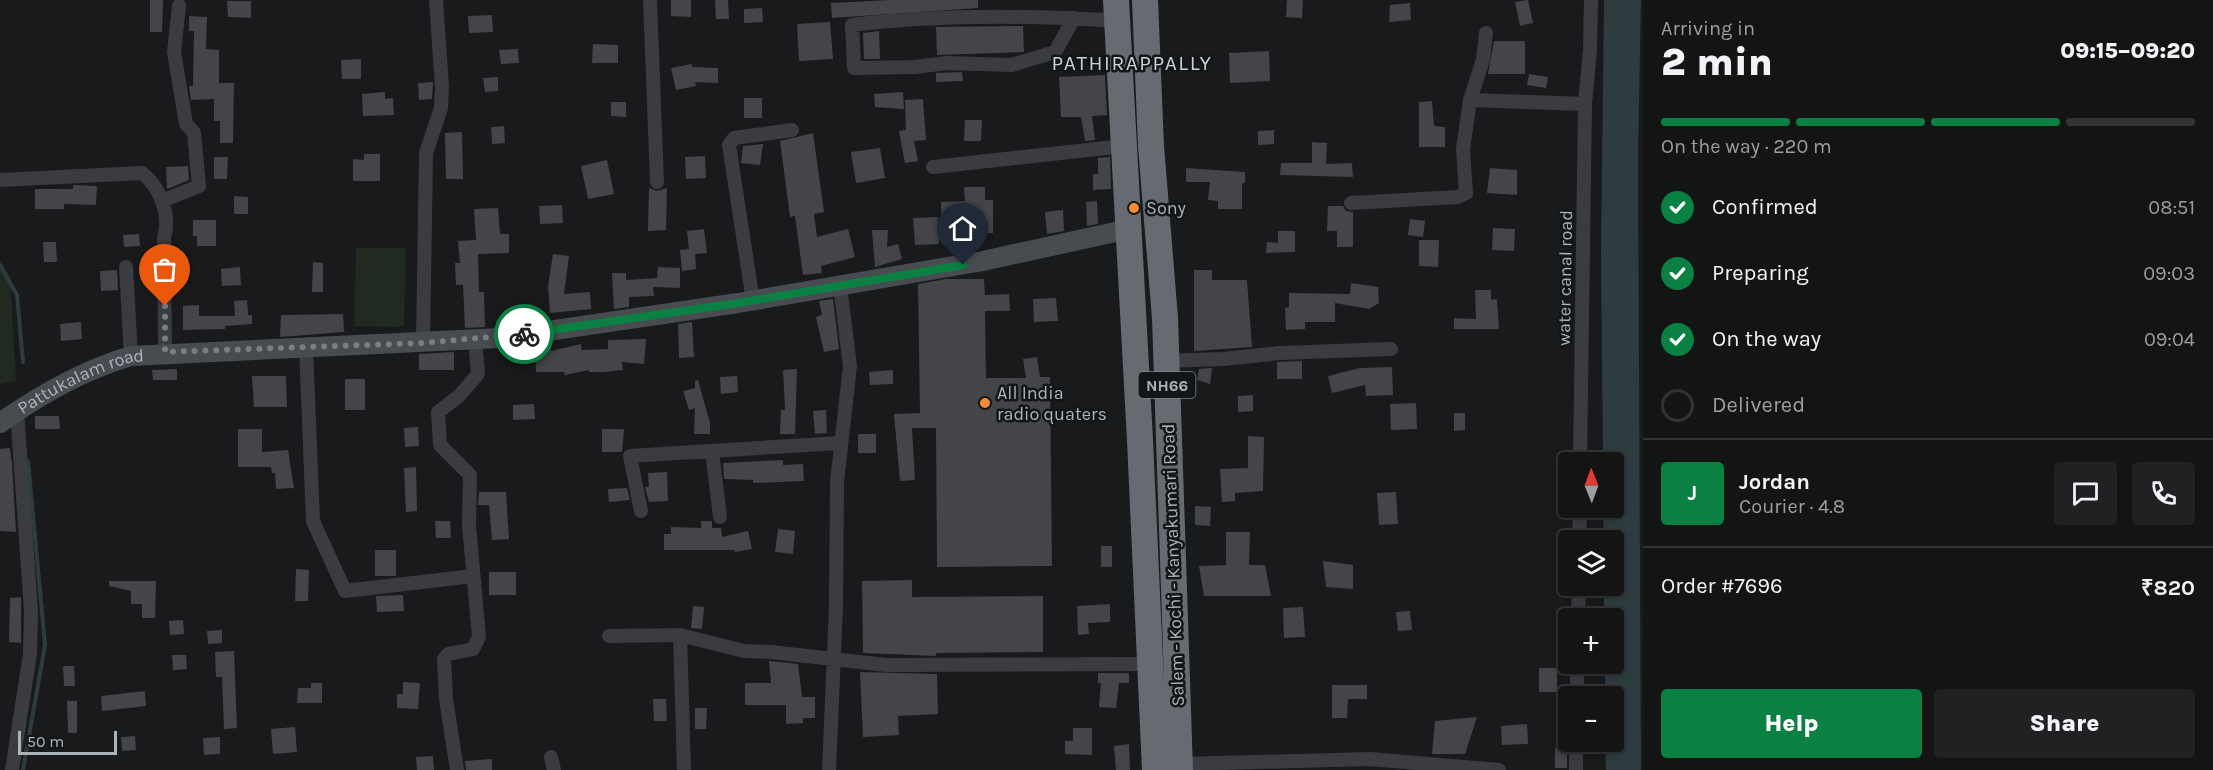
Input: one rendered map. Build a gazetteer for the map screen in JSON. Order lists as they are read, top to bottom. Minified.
{"streets":{"highway":["NH66","Salem - Kochi - Kanyakumari Road"],"main road":["Pattukalam road"],"street":["water canal road"]},"districts":["PATHIRAPPALLY"],"places":["Sony","All India radio quaters"],"scale_bar":"50 m","north":"top","page":{"heading":["2 min","Arriving in","09:15–09:20"],"panel":["Jordan","Courier · 4.8","Order #7696","₹820"],"bar":"On the way · 220 m","list":[["Confirmed","08:51"],["Preparing","09:03"],["On the way","09:04"],"Delivered"],"map_buttons":["+","−"],"round":"J","buttons":["Help","Share"],"scale":"50 m"}}
